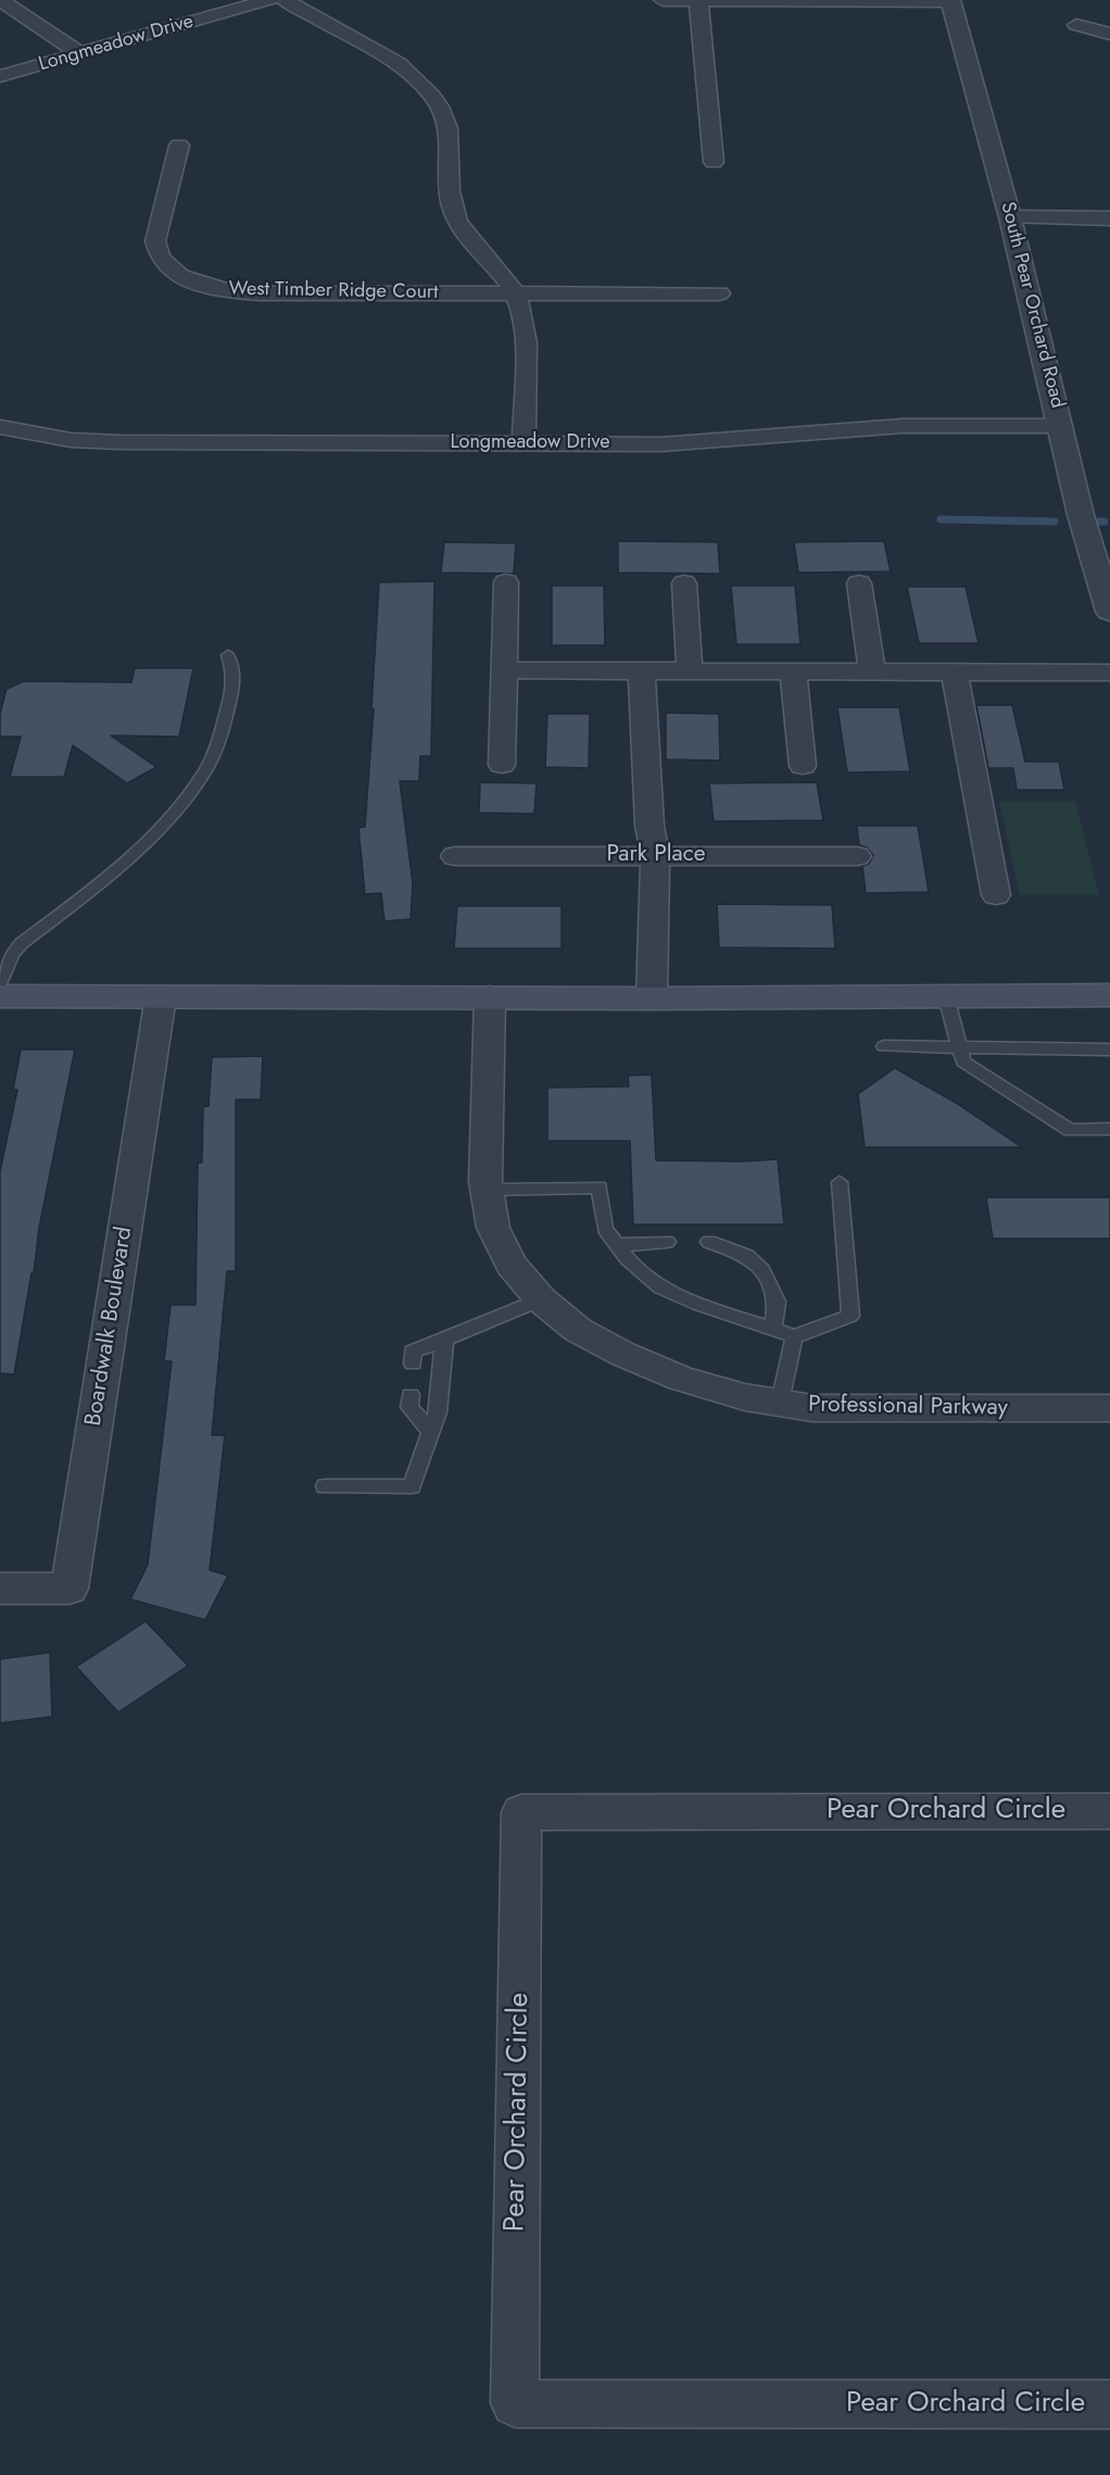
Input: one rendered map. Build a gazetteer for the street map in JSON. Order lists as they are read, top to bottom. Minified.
{"streets":{"street":["Longmeadow Drive","West Timber Ridge Court","South Pear Orchard Road","Park Place","Boardwalk Boulevard","Professional Parkway","Pear Orchard Circle"]},"crossings":[["Longmeadow Drive","South Pear Orchard Road"]]}
